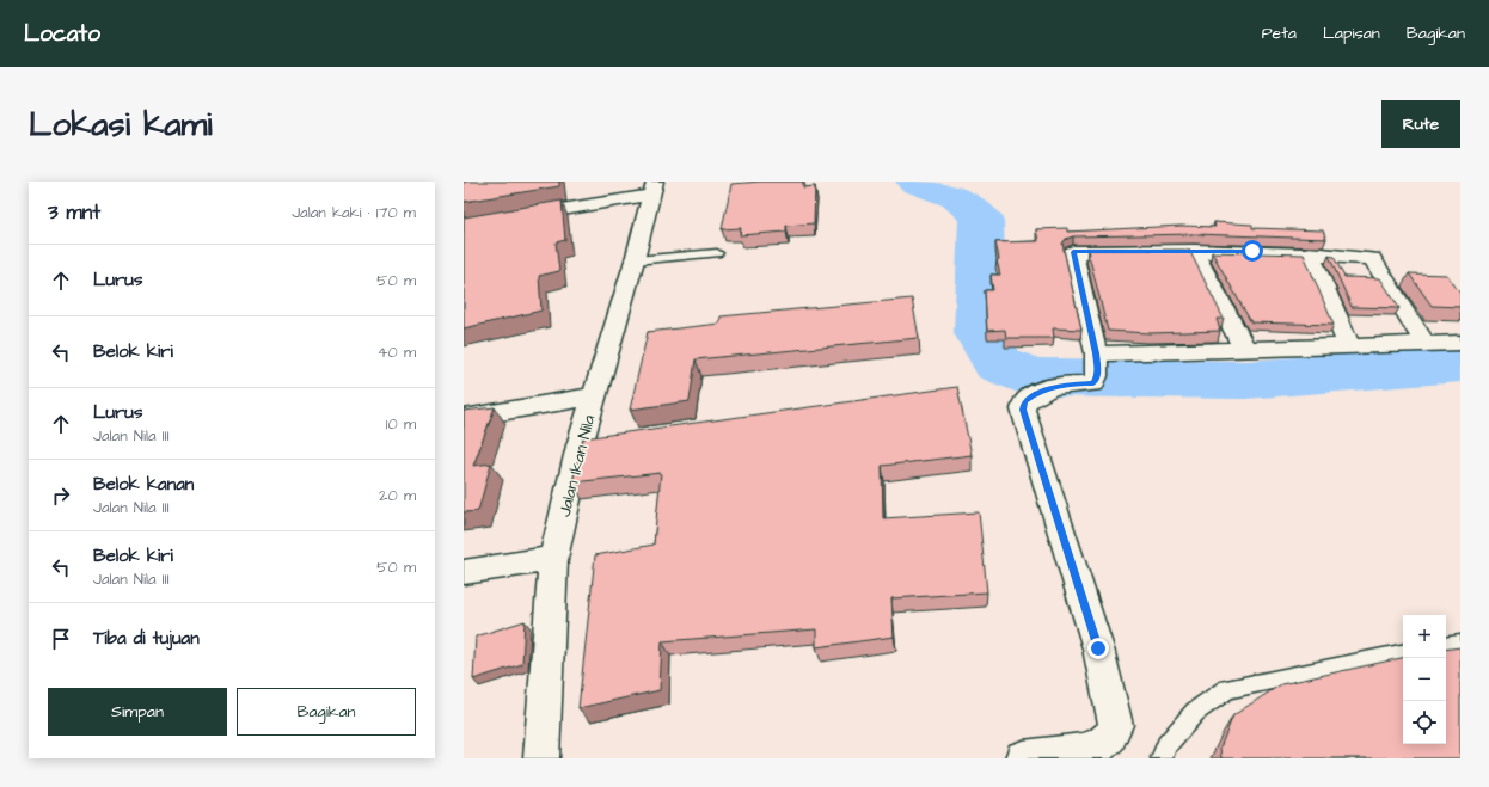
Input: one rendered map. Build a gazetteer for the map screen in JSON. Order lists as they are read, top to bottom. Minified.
{"streets":{"street":["Jalan Ikan Nila"]},"page":{"header":"Locato","nav":["Peta","Lapisan","Bagikan"],"buttons":["Rute",["Simpan","Bagikan"]],"title":"Lokasi kami","heading":["3 mnt","Jalan kaki · 170 m"],"list":[["Lurus","50 m"],["Belok kiri","40 m"],["Lurus","Jalan Nila III","10 m"],["Belok kanan","Jalan Nila III","20 m"],["Belok kiri","Jalan Nila III","50 m"],"Tiba di tujuan"],"map_buttons":["+","−"]}}
